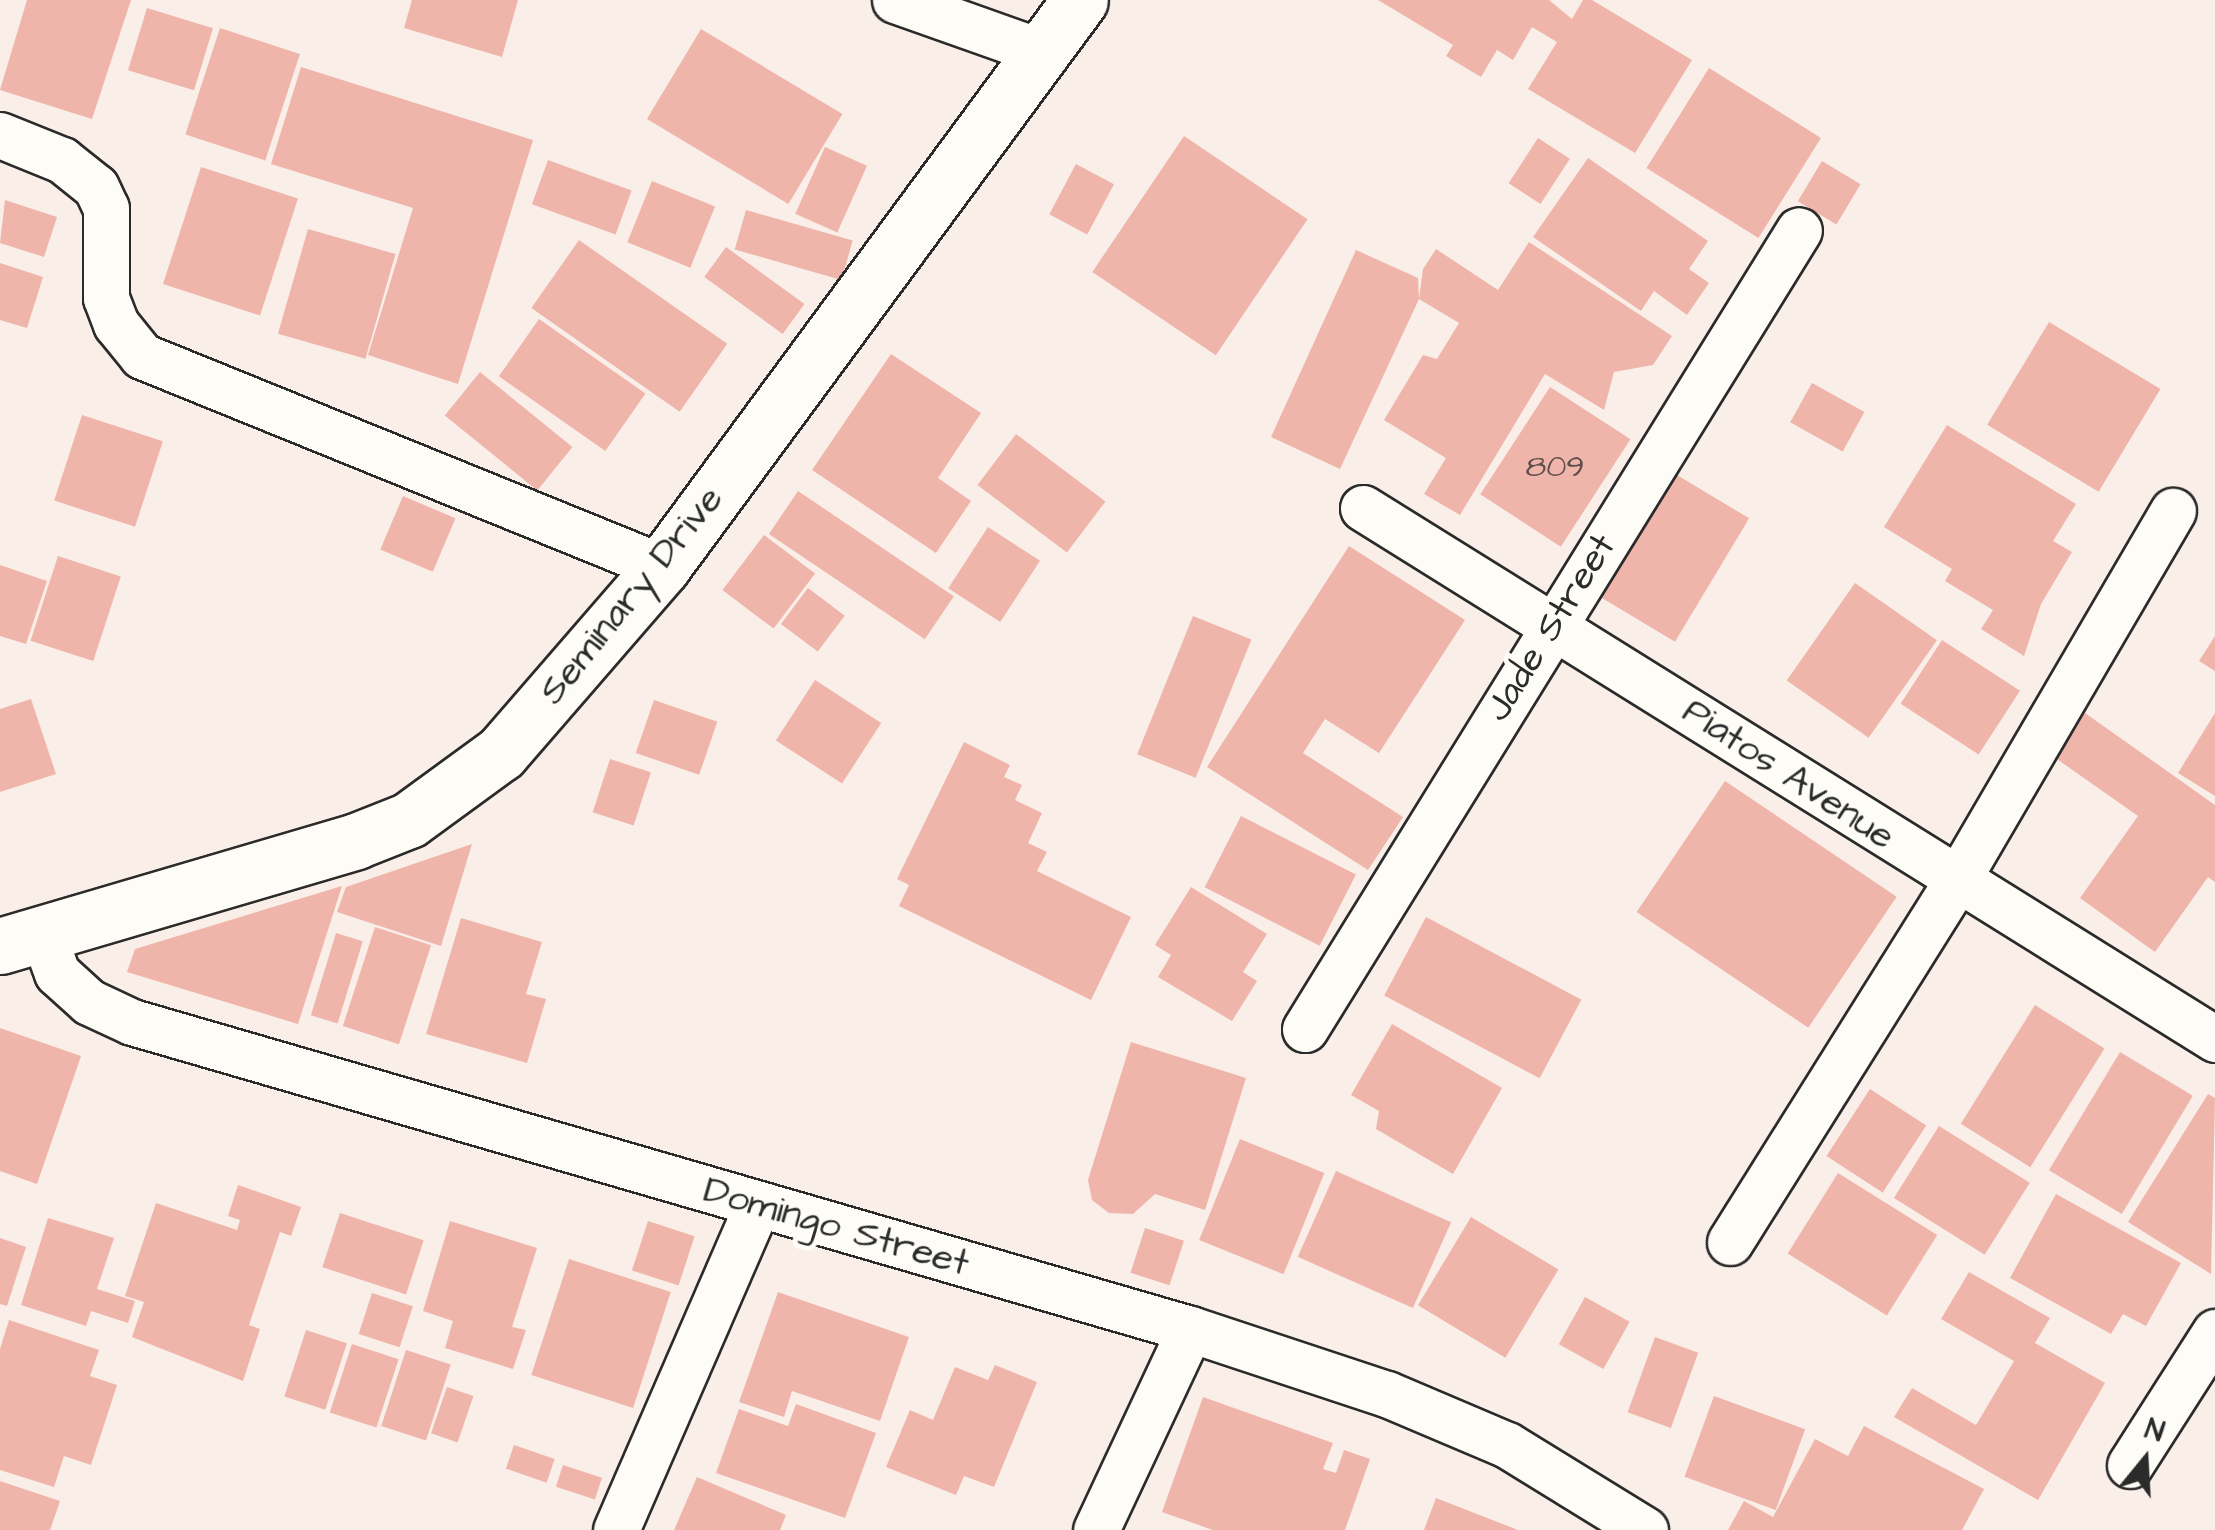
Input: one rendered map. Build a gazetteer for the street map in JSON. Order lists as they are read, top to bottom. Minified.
{"streets":{"street":["Seminary Drive","Jade Street","Piatos Avenue","Domingo Street"]},"crossings":[["Seminary Drive","Domingo Street"],["Jade Street","Piatos Avenue"]],"house_numbers":["809"],"north":"top"}
